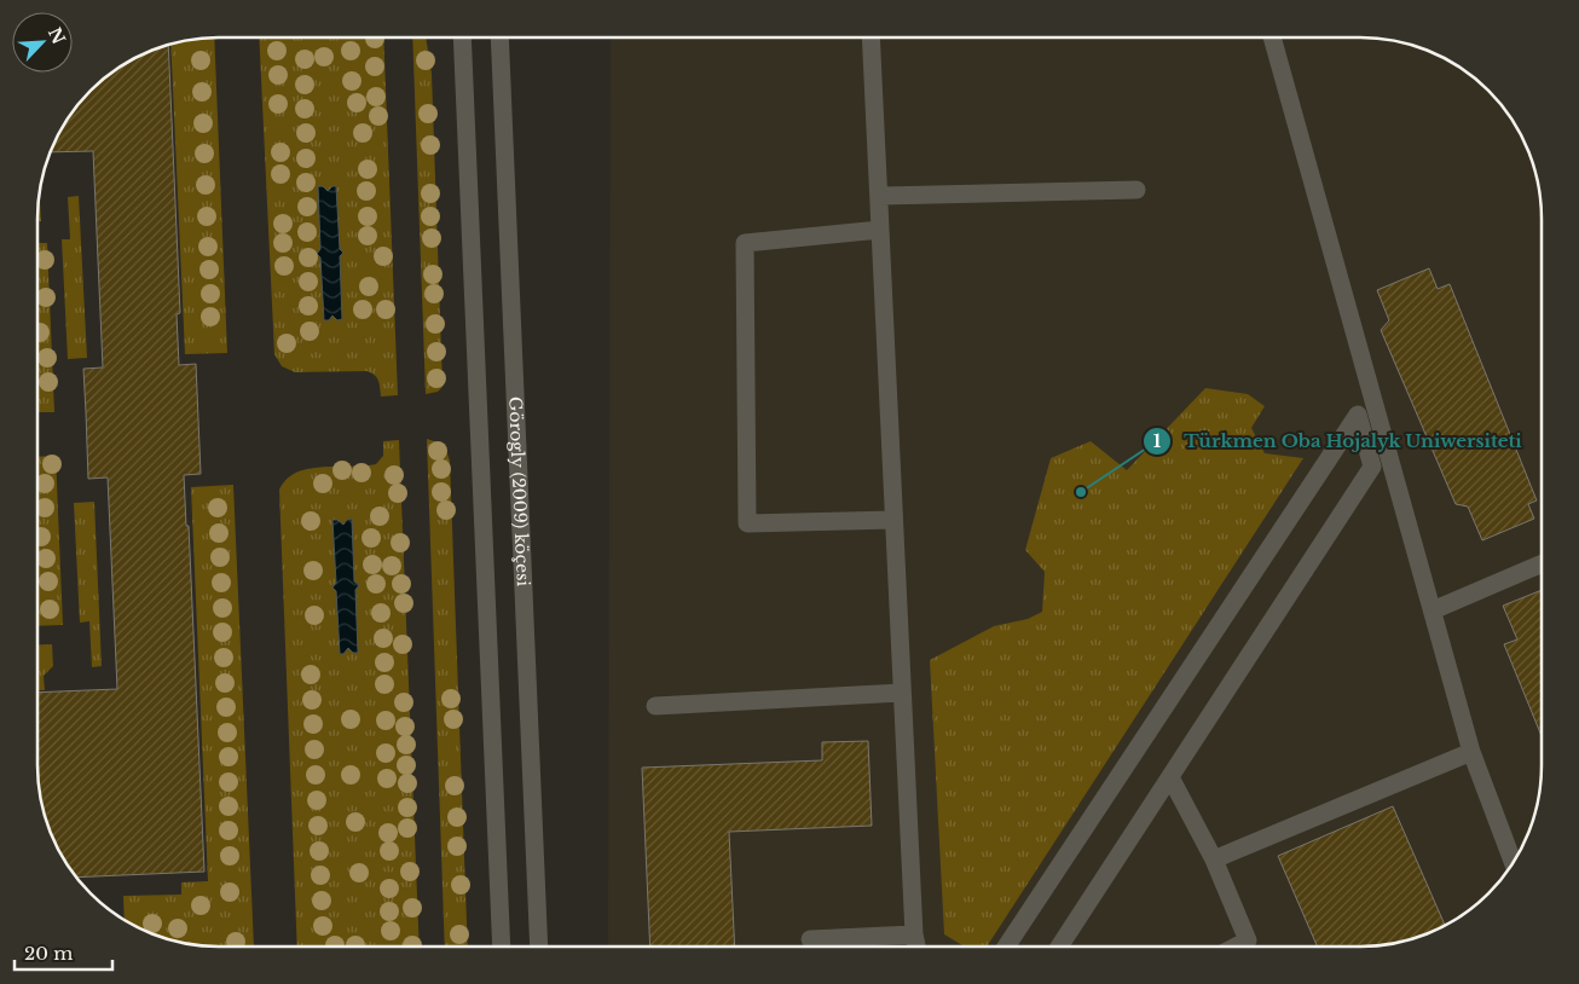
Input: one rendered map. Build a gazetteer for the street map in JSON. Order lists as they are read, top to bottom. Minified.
{"streets":{"main road":["Görogly (2009) köçesi"]},"places":["Türkmen Oba Hojalyk Uniwersiteti"],"scale_bar":"20 m","north":"top right"}
